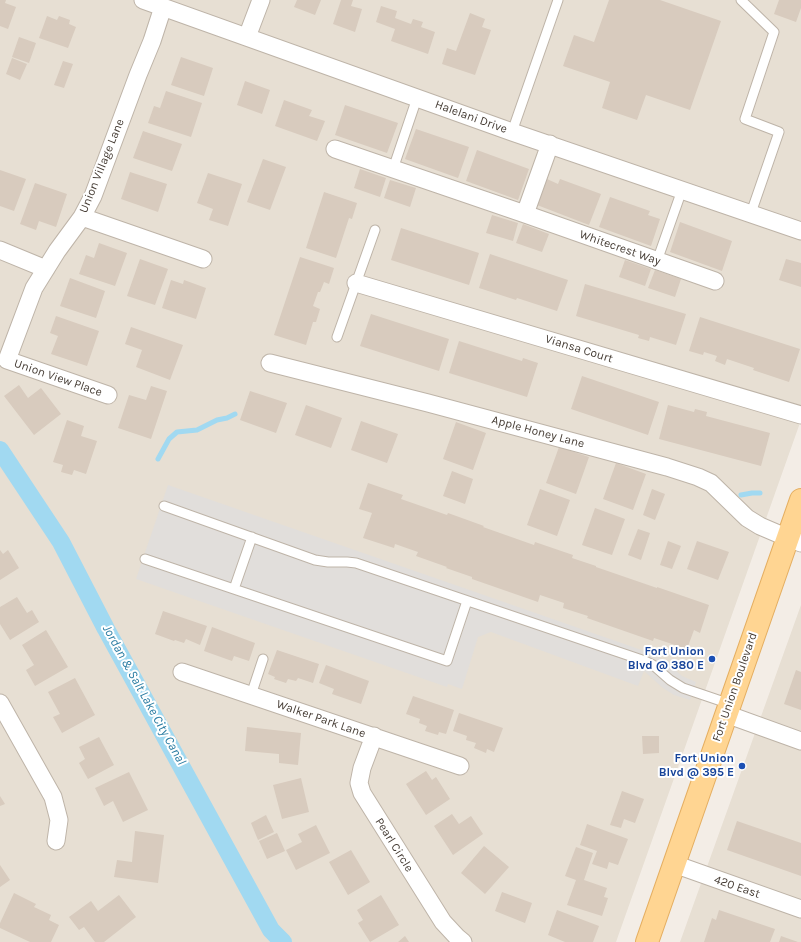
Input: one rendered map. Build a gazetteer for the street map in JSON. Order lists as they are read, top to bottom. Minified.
{"streets":{"main road":["Fort Union Boulevard"],"street":["Halelani Drive","Union Village Lane","Whitecrest Way","Viansa Court","Union View Place","Apple Honey Lane","Walker Park Lane","Pearl Circle","420 East"]},"crossings":[["Halelani Drive","Union Village Lane"],["Union Village Lane","Union View Place"],["Apple Honey Lane","Fort Union Boulevard"],["Fort Union Boulevard","420 East"],["Walker Park Lane","Pearl Circle"]],"water":["Jordan & Salt Lake City Canal"],"places":["Fort Union Blvd @ 380 E","Fort Union Blvd @ 395 E"]}
